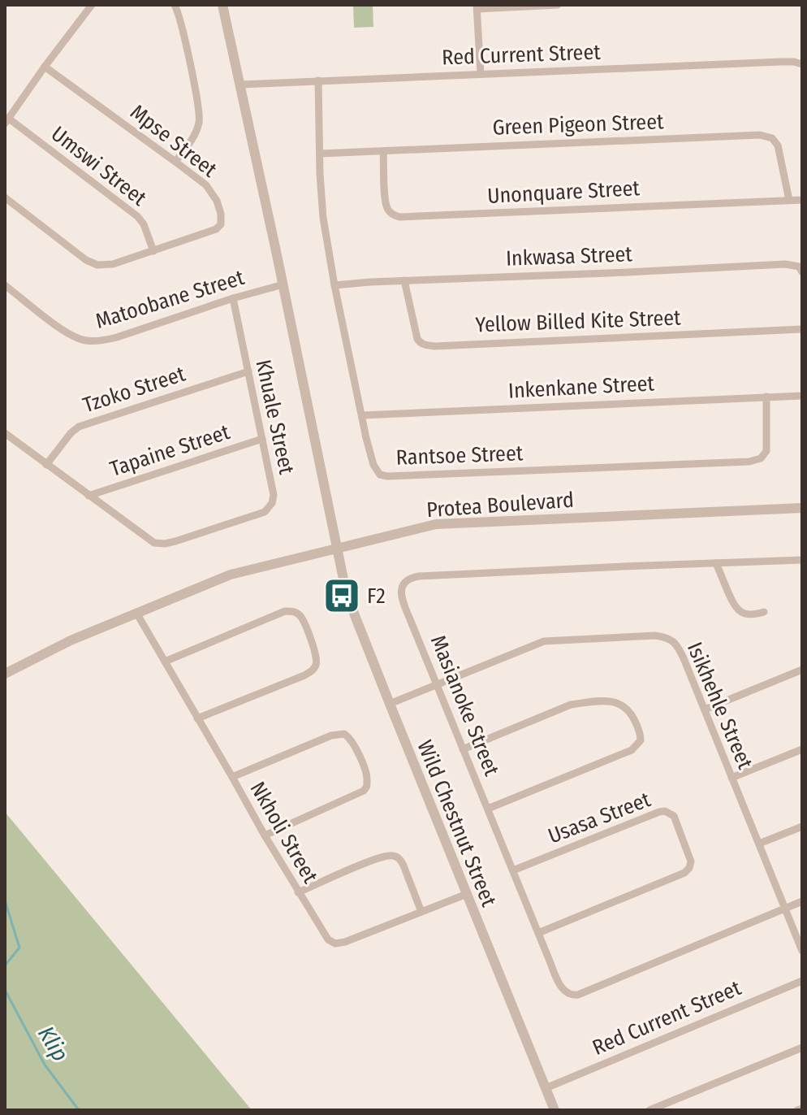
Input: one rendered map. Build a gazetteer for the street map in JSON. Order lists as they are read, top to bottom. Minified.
{"streets":{"street":["Red Current Street","Green Pigeon Street","Mpse Street","Umswi Street","Unonquare Street","Inkwasa Street","Matoobane Street","Yellow Billed Kite Street","Inkenkane Street","Tzoko Street","Khuale Street","Tapaine Street","Rantsoe Street","Protea Boulevard","Masianoke Street","Isikhehle Street","Usasa Street","Wild Chestnut Street","Nkholi Street"]},"crossings":[["Red Current Street","Rantsoe Street"],["Red Current Street","Wild Chestnut Street"],["Green Pigeon Street","Unonquare Street"],["Green Pigeon Street","Rantsoe Street"],["Mpse Street","Umswi Street"],["Inkwasa Street","Yellow Billed Kite Street"],["Inkwasa Street","Rantsoe Street"],["Matoobane Street","Khuale Street"],["Matoobane Street","Wild Chestnut Street"],["Inkenkane Street","Rantsoe Street"],["Tzoko Street","Khuale Street"],["Khuale Street","Tapaine Street"],["Protea Boulevard","Wild Chestnut Street"],["Protea Boulevard","Nkholi Street"],["Masianoke Street","Isikhehle Street"],["Masianoke Street","Usasa Street"],["Isikhehle Street","Wild Chestnut Street"],["Wild Chestnut Street","Nkholi Street"]],"water":["Klip"],"places":{"bus stop":["F2"]}}
